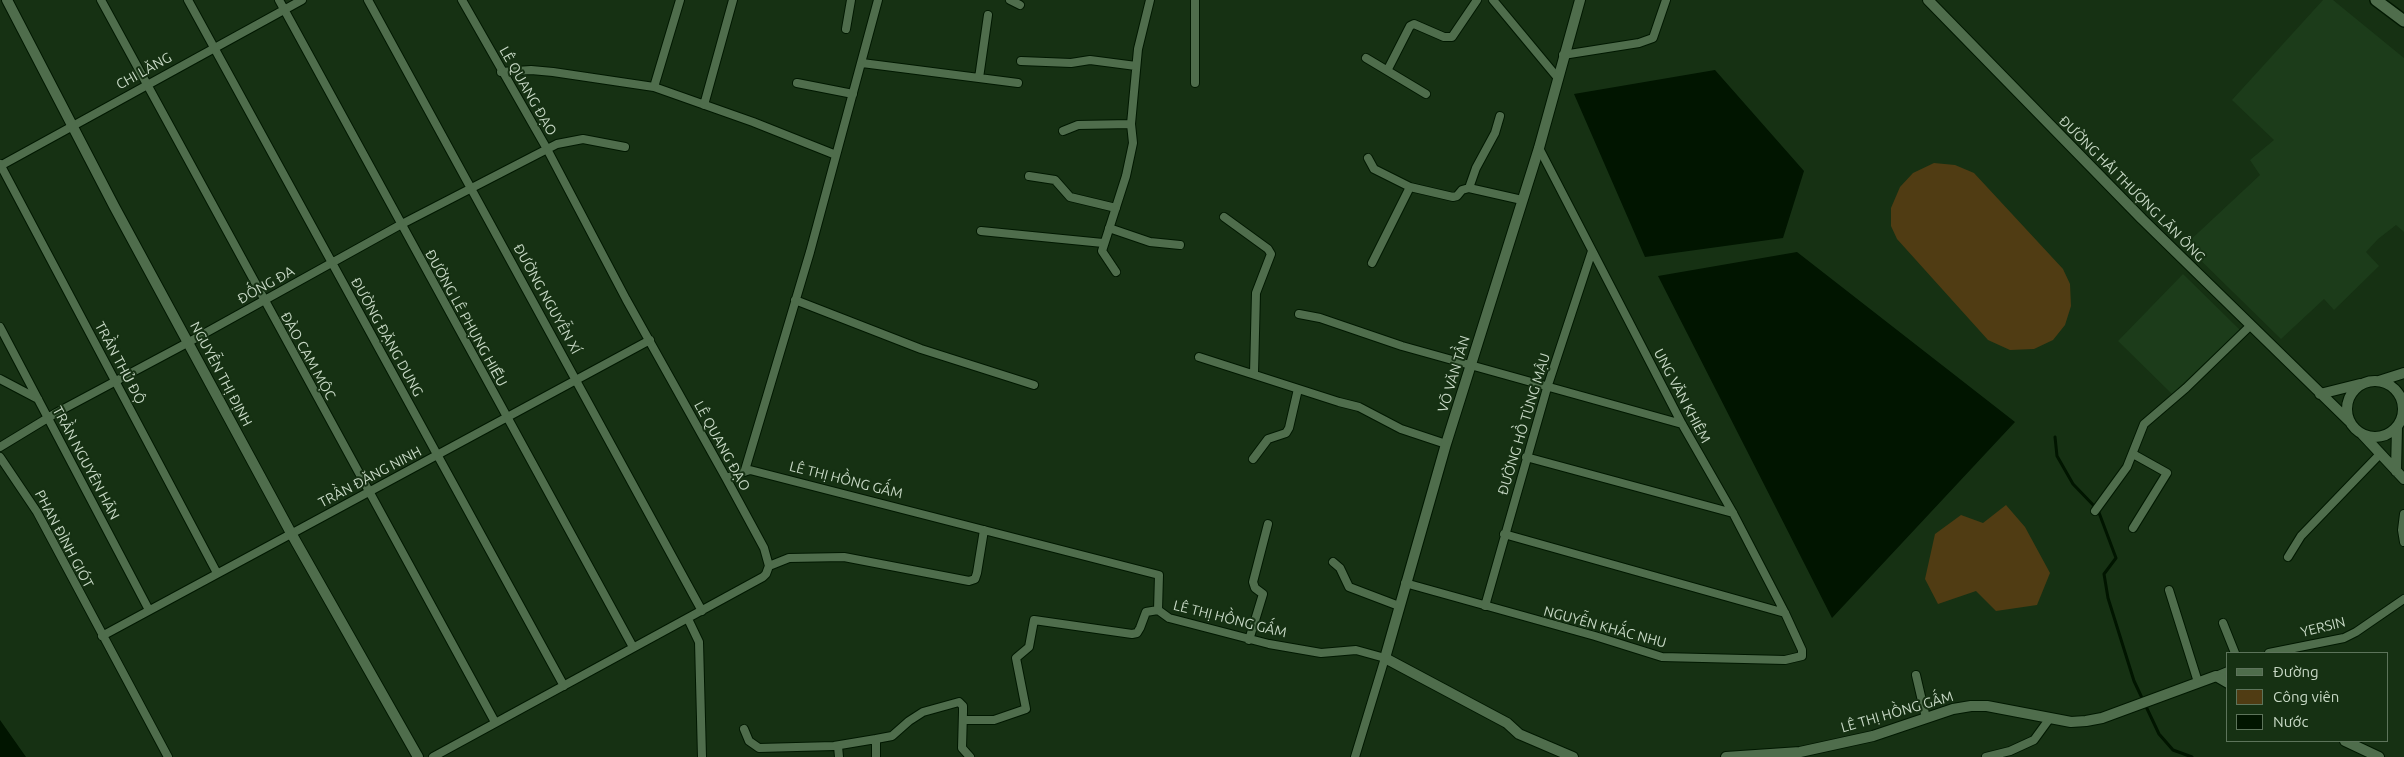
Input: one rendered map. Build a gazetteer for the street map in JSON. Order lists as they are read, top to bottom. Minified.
{"streets":{"street":["CHI LĂNG","LÊ QUANG ĐẠO","ĐƯỜNG HẢI THƯỢNG LÃN ÔNG","ĐỐNG ĐA","ĐƯỜNG NGUYỄN XÍ","ĐƯỜNG LÊ PHỤNG HIỂU","ĐƯỜNG ĐẶNG DUNG","ĐÀO CAM MỘC","TRẦN THỦ ĐỘ","NGUYỄN THỊ ĐỊNH","VÕ VĂN TẦN","UNG VĂN KHIÊM","ĐƯỜNG HỒ TÙNG MẬU","TRẦN NGUYÊN HÃN","TRẦN ĐĂNG NINH","LÊ THỊ HỒNG GẤM","PHAN ĐÌNH GIÓT","NGUYỄN KHẮC NHU","YERSIN"]},"crossings":[["CHI LĂNG","ĐƯỜNG LÊ PHỤNG HIỂU"],["CHI LĂNG","ĐƯỜNG ĐẶNG DUNG"],["CHI LĂNG","ĐÀO CAM MỘC"],["CHI LĂNG","TRẦN THỦ ĐỘ"],["CHI LĂNG","NGUYỄN THỊ ĐỊNH"],["LÊ QUANG ĐẠO","ĐỐNG ĐA"],["LÊ QUANG ĐẠO","TRẦN ĐĂNG NINH"],["ĐỐNG ĐA","ĐƯỜNG NGUYỄN XÍ"],["ĐỐNG ĐA","ĐƯỜNG LÊ PHỤNG HIỂU"],["ĐỐNG ĐA","ĐƯỜNG ĐẶNG DUNG"],["ĐỐNG ĐA","ĐÀO CAM MỘC"],["ĐỐNG ĐA","TRẦN THỦ ĐỘ"],["ĐỐNG ĐA","NGUYỄN THỊ ĐỊNH"],["ĐỐNG ĐA","TRẦN NGUYÊN HÃN"],["ĐƯỜNG NGUYỄN XÍ","TRẦN ĐĂNG NINH"],["ĐƯỜNG LÊ PHỤNG HIỂU","TRẦN ĐĂNG NINH"],["ĐƯỜNG ĐẶNG DUNG","TRẦN ĐĂNG NINH"],["ĐÀO CAM MỘC","TRẦN ĐĂNG NINH"],["TRẦN THỦ ĐỘ","TRẦN ĐĂNG NINH"],["NGUYỄN THỊ ĐỊNH","TRẦN ĐĂNG NINH"],["VÕ VĂN TẦN","UNG VĂN KHIÊM"],["VÕ VĂN TẦN","LÊ THỊ HỒNG GẤM"],["VÕ VĂN TẦN","NGUYỄN KHẮC NHU"],["UNG VĂN KHIÊM","ĐƯỜNG HỒ TÙNG MẬU"],["UNG VĂN KHIÊM","NGUYỄN KHẮC NHU"],["ĐƯỜNG HỒ TÙNG MẬU","NGUYỄN KHẮC NHU"],["TRẦN NGUYÊN HÃN","TRẦN ĐĂNG NINH"],["TRẦN ĐĂNG NINH","PHAN ĐÌNH GIÓT"]],"legend":["Đường","Công viên","Nước"]}
